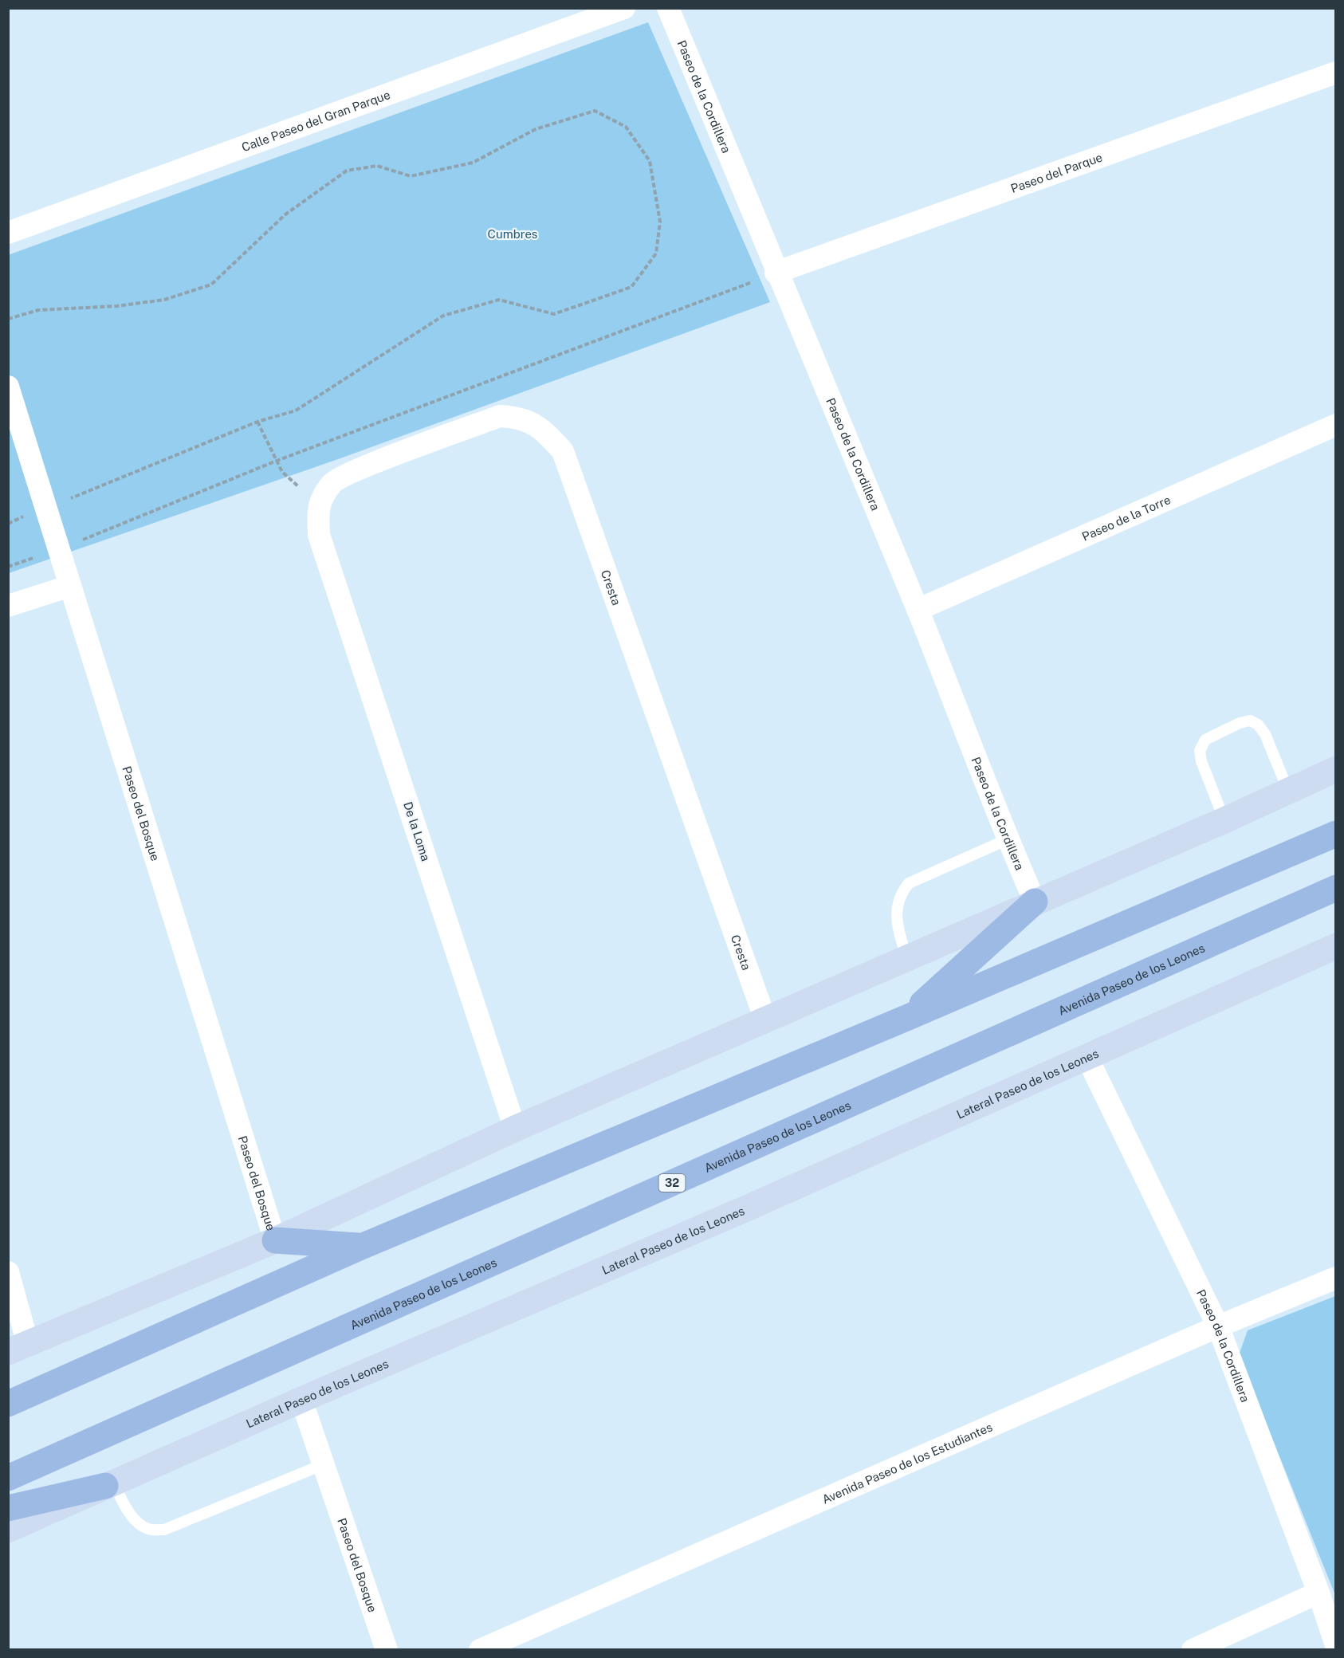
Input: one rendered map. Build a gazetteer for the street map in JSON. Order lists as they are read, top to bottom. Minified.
{"streets":{"main road":["Avenida Paseo de los Leones","32"],"street":["Paseo de la Cordillera","Calle Paseo del Gran Parque","Paseo del Parque","Paseo de la Torre","Cresta","Paseo del Bosque","De la Loma","Lateral Paseo de los Leones","Avenida Paseo de los Estudiantes"]},"crossings":[["Paseo de la Cordillera","Paseo del Parque"],["Paseo de la Cordillera","Paseo de la Torre"],["Paseo de la Cordillera","Lateral Paseo de los Leones"],["Paseo de la Cordillera","Avenida Paseo de los Estudiantes"],["Cresta","De la Loma"],["Paseo del Bosque","Lateral Paseo de los Leones"]],"parks":["Cumbres"]}
